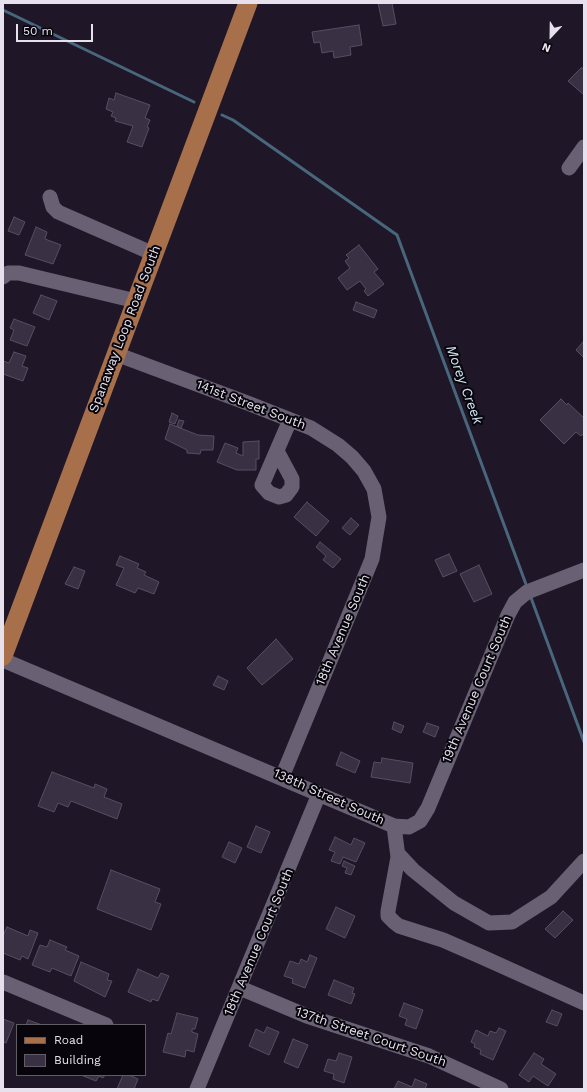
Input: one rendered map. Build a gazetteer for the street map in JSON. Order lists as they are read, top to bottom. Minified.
{"streets":{"main road":["Spanaway Loop Road South"],"street":["141st Street South","18th Avenue South","19th Avenue Court South","138th Street South","18th Avenue Court South","137th Street Court South"]},"crossings":[["Spanaway Loop Road South","141st Street South"],["141st Street South","18th Avenue South"],["18th Avenue South","138th Street South"],["19th Avenue Court South","138th Street South"],["138th Street South","18th Avenue Court South"],["18th Avenue Court South","137th Street Court South"]],"water":["Morey Creek"],"legend":["Road","Building"],"scale_bar":"50 m","north":"bottom"}
